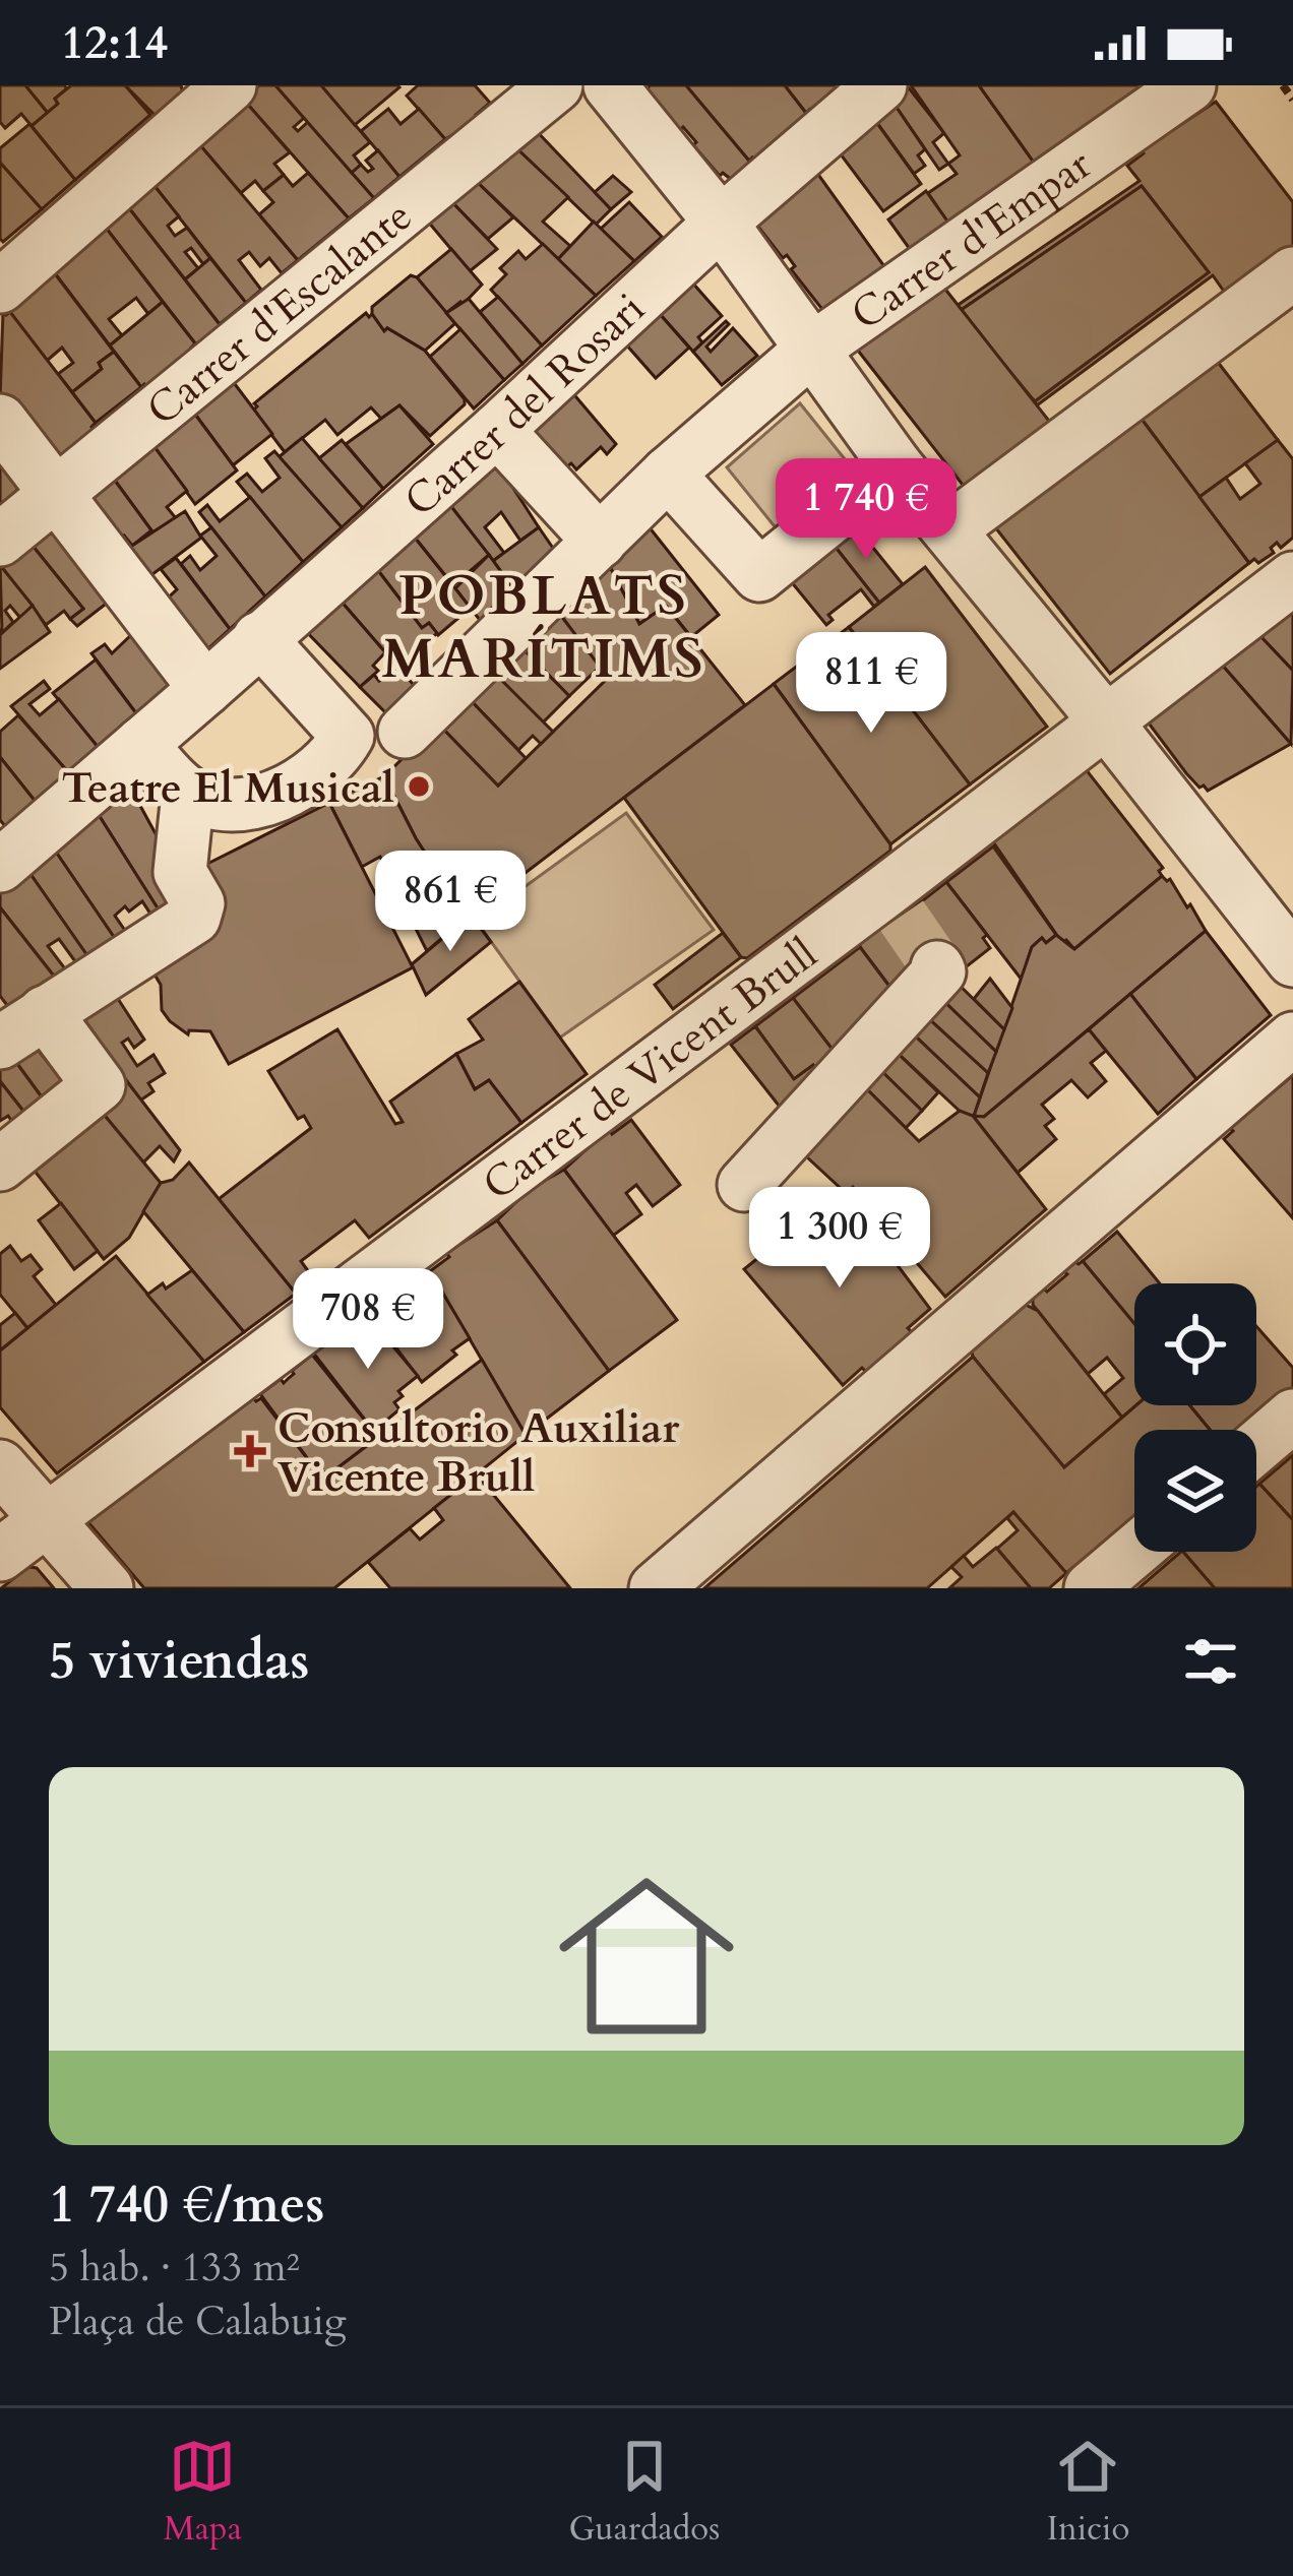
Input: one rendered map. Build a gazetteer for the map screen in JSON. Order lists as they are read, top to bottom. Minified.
{"streets":{"street":["Carrer d'Empar","Carrer d'Escalante","Carrer del Rosari","Carrer de Vicent Brull"]},"districts":["POBLATS MARÍTIMS"],"places":{"other":["Teatre El Musical"],"health":["Consultorio Auxiliar Vicente Brull"]},"page":{"status":"12:14","price":["1 740 €","811 €","861 €","1 300 €","708 €"],"heading":"5 viviendas","list":[{"name":"1 740 €/mes","note":"5 hab. · 133 m² · Plaça de Calabuig"}],"tabs":["Mapa","Guardados","Inicio"]}}
